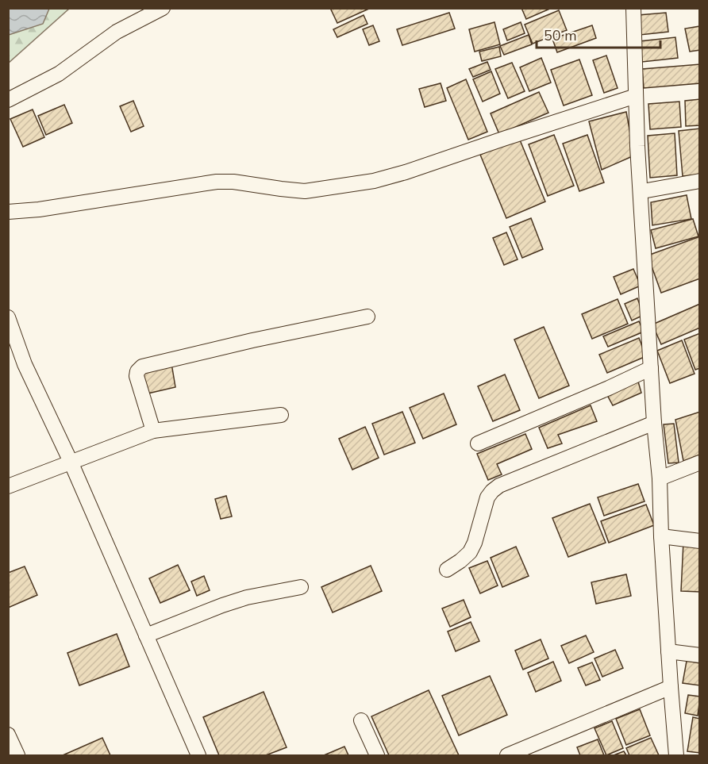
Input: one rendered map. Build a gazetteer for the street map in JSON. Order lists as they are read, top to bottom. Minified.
{"scale_bar":"50 m"}
